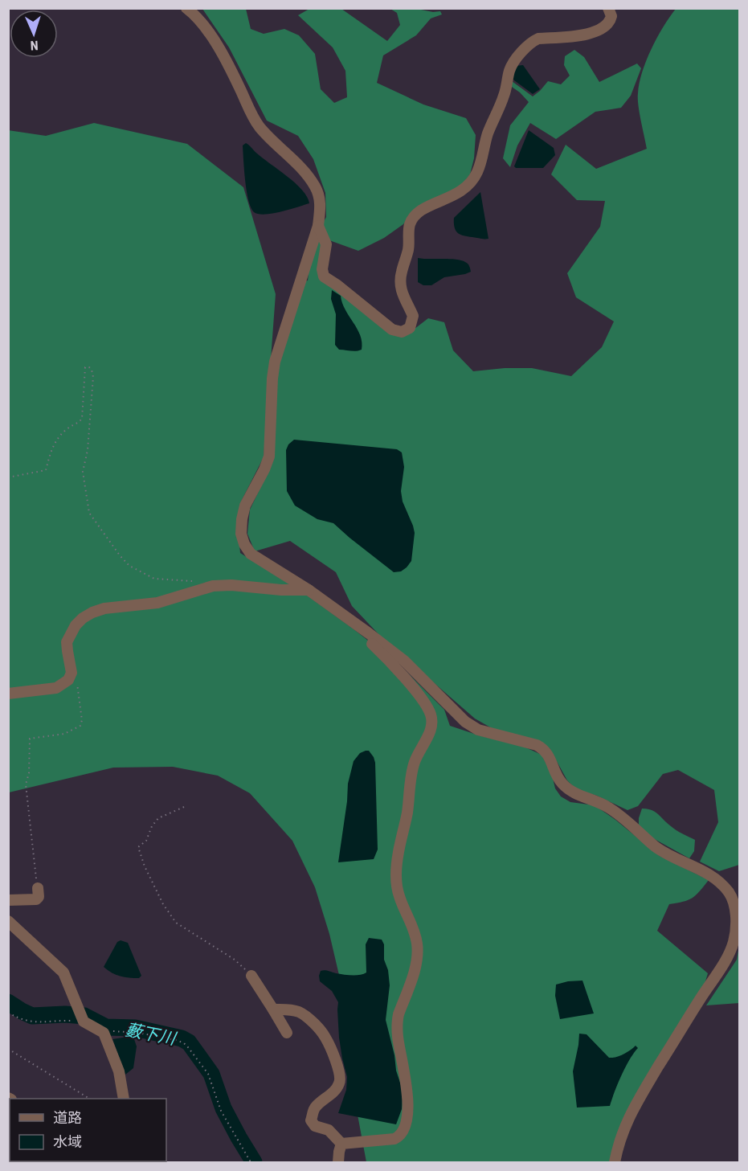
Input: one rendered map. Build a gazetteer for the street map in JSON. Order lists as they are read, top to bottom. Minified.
{"water":["藪下川"],"legend":["道路","水域"],"north":"bottom"}
